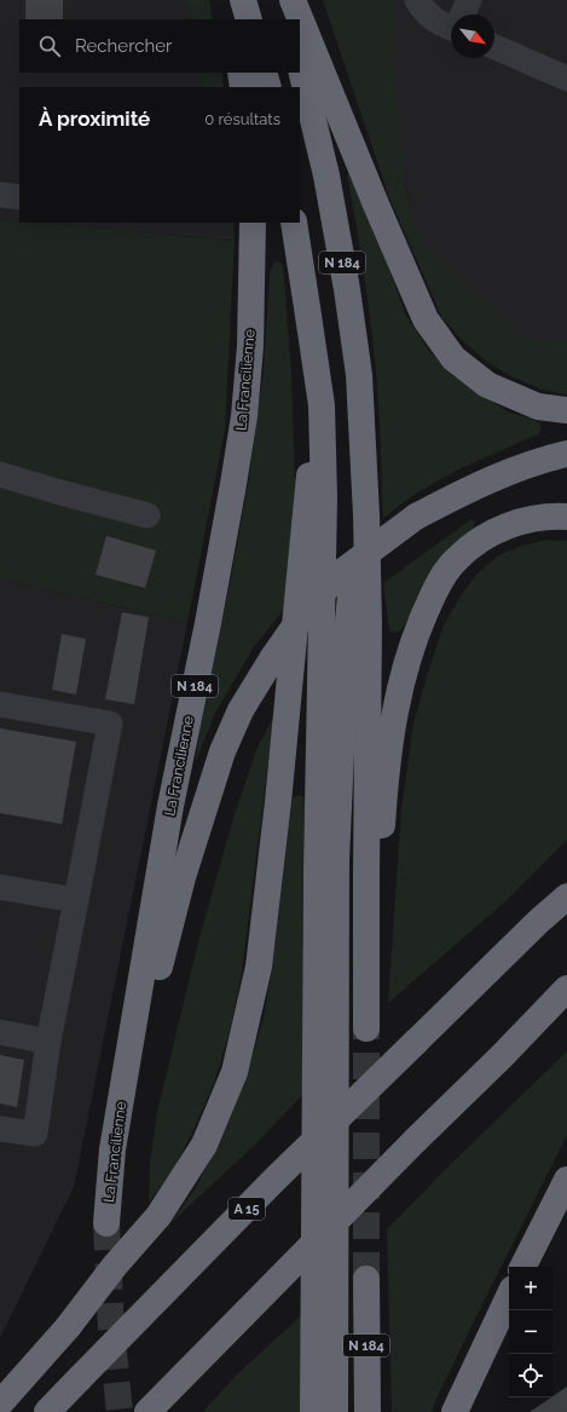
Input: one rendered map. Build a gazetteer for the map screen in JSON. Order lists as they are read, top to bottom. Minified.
{"streets":{"highway":["N 184","La Francilienne","A 15"]},"north":"bottom right","page":{"search":"Rechercher","heading":["À proximité","0 résultats"],"map_buttons":["+","−"]}}
